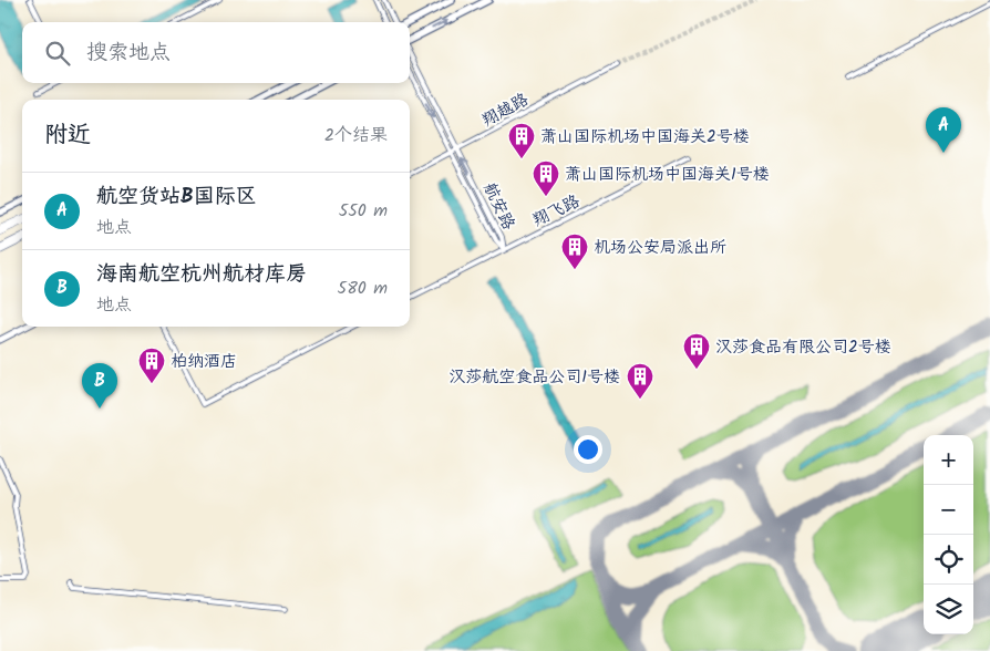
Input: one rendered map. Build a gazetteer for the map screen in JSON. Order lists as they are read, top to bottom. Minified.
{"streets":{"street":["翔越路","航安路","翔飞路"]},"crossings":[["翔越路","航安路"],["航安路","翔飞路"]],"places":{"building":["萧山国际机场中国海关2号楼","萧山国际机场中国海关1号楼","机场公安局派出所","汉莎食品有限公司2号楼","柏纳酒店","汉莎航空食品公司1号楼"]},"page":{"search":"搜索地点","heading":["附近","2个结果"],"pins":["A","B"],"list":[{"mark":"A","name":"航空货站B国际区","note":"地点","value":"550 m"},{"mark":"B","name":"海南航空杭州航材库房","note":"地点","value":"580 m"}],"map_buttons":["+","−"]}}
